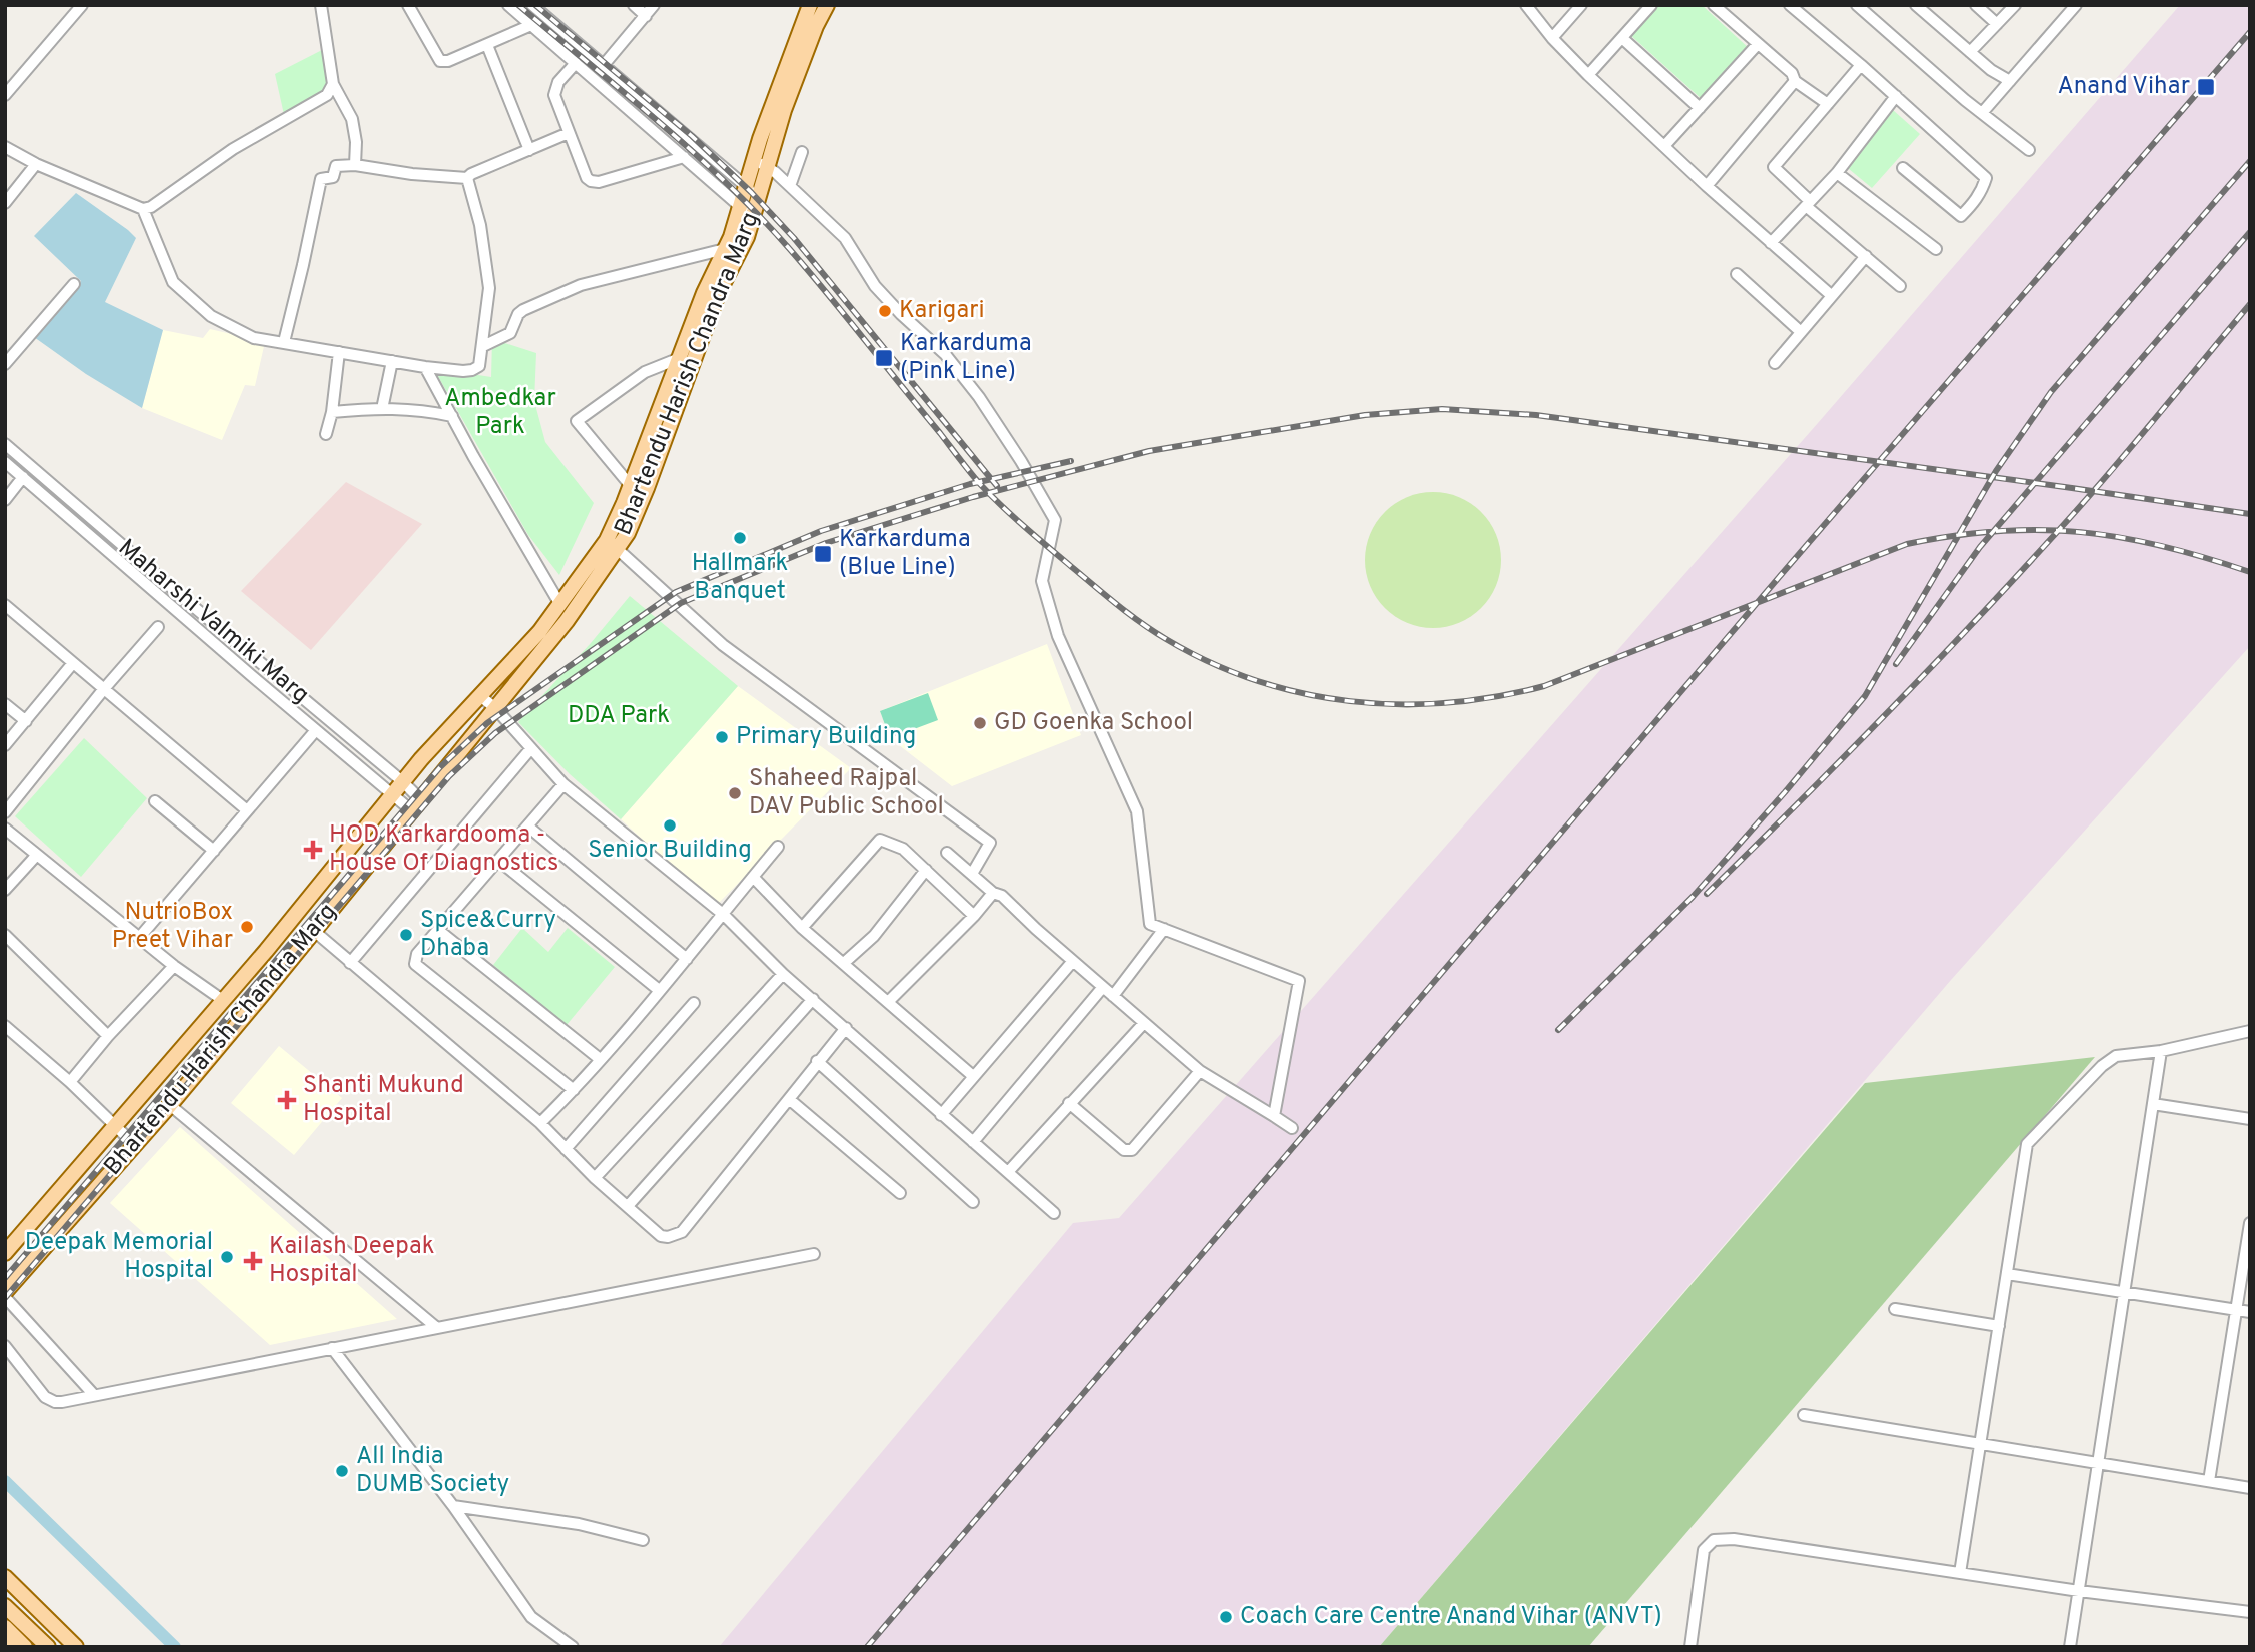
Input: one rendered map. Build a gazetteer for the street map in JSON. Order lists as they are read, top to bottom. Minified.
{"streets":{"main road":["Bhartendu Harish Chandra Marg"],"street":["Maharshi Valmiki Marg"]},"crossings":[["Bhartendu Harish Chandra Marg","Maharshi Valmiki Marg"]],"parks":["Ambedkar Park","DDA Park"],"places":{"transit":["Anand Vihar","Karkarduma (Pink Line)","Karkarduma (Blue Line)"],"other":["Karigari","Hallmark Banquet","GD Goenka School","Primary Building","Shaheed Rajpal DAV Public School","Senior Building","NutrioBox Preet Vihar","Spice&Curry Dhaba","Deepak Memorial Hospital","All India DUMB Society","Coach Care Centre Anand Vihar (ANVT)"],"health":["HOD Karkardooma - House Of Diagnostics","Shanti Mukund Hospital","Kailash Deepak Hospital"]}}
